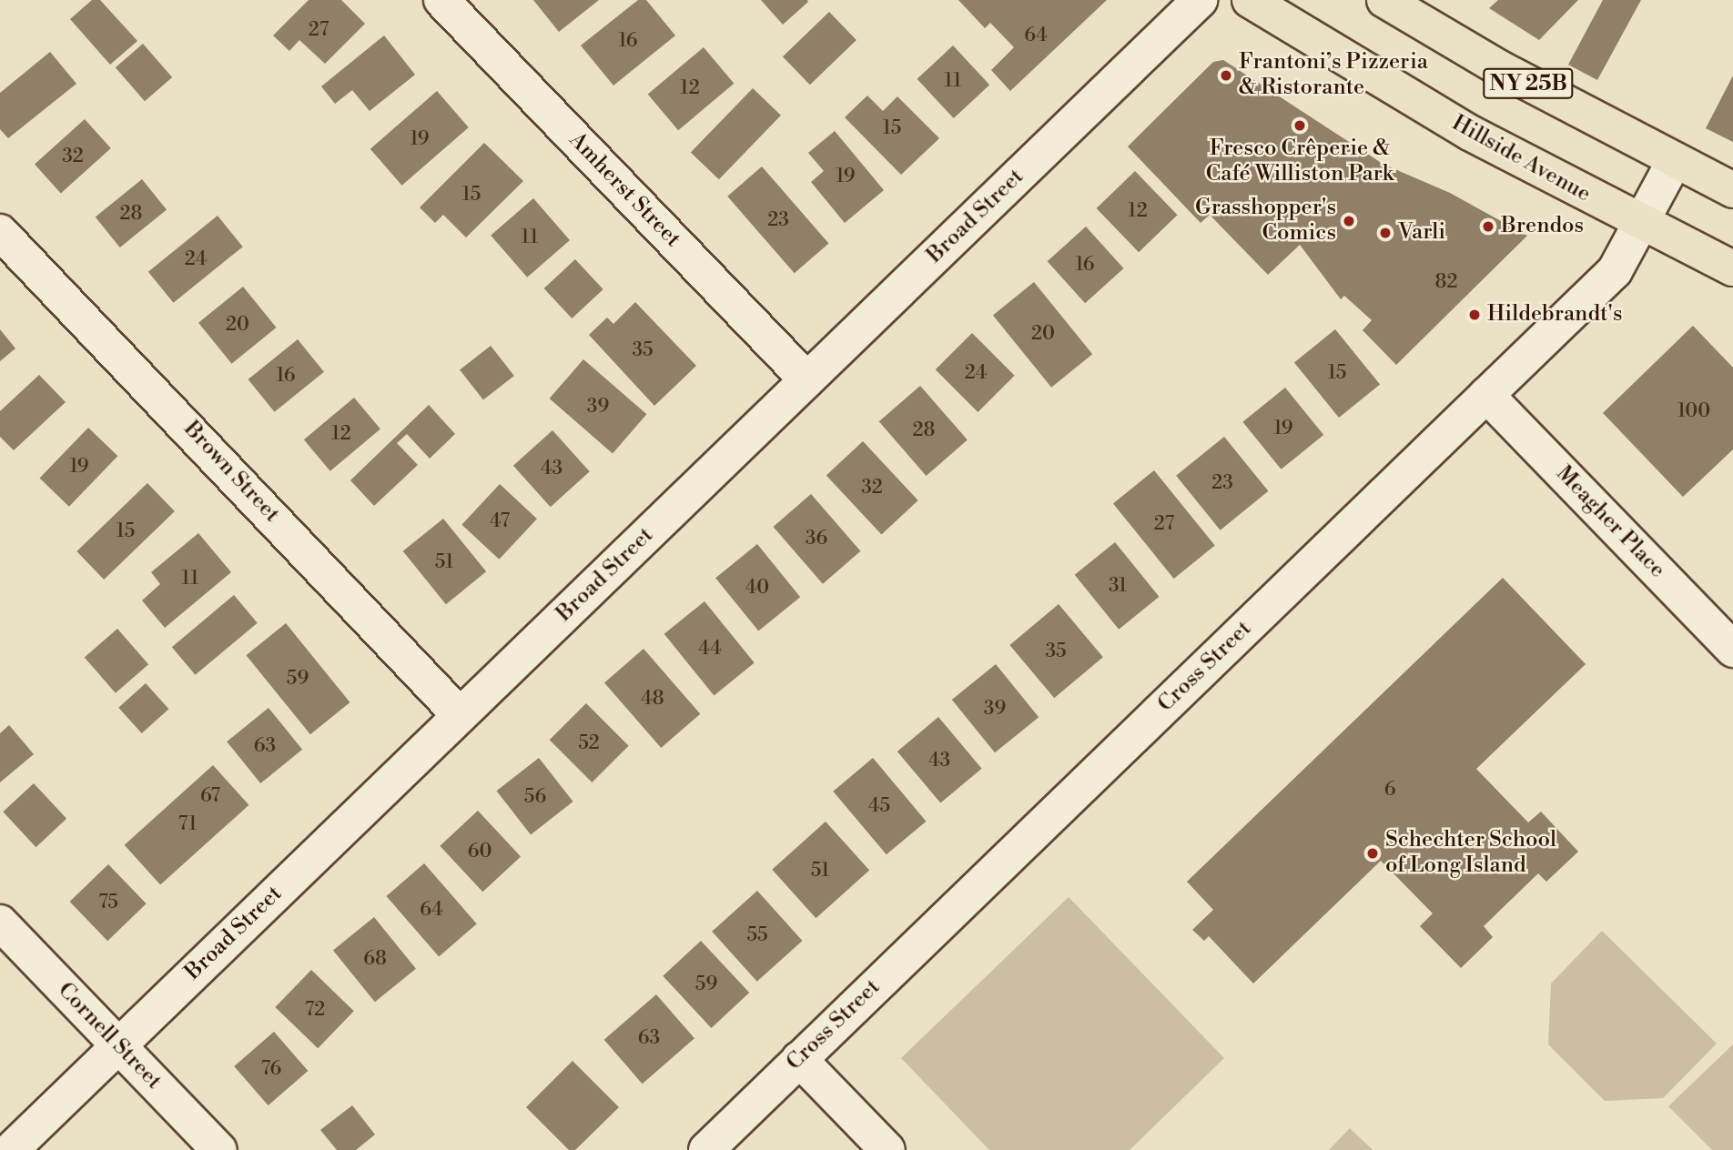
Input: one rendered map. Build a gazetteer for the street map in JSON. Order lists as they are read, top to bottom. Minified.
{"streets":{"main road":["NY 25B","Hillside Avenue"],"street":["Amherst Street","Broad Street","Brown Street","Meagher Place","Cross Street","Cornell Street"]},"crossings":[["NY 25B","Cross Street"],["Hillside Avenue","Cross Street"],["Amherst Street","Broad Street"],["Broad Street","Brown Street"],["Broad Street","Cornell Street"],["Meagher Place","Cross Street"]],"places":["Frantoni’s Pizzeria & Ristorante","Fresco Crêperie & Café Williston Park","Grasshopper's Comics","Brendos","Varli","Hildebrandt's","Schechter School of Long Island"],"house_numbers":["27","64","16","11","12","15","19","32","19","15","12","28","23","11","24","16","82","20","20","35","24","15","16","39","100","19","28","12","19","43","23","32","47","27","15","36","51","11","31","40","44","35","59","48","39","52","63","43","6","67","56","45","71","60","51","75","64","55","68","59","72","63","76"]}
